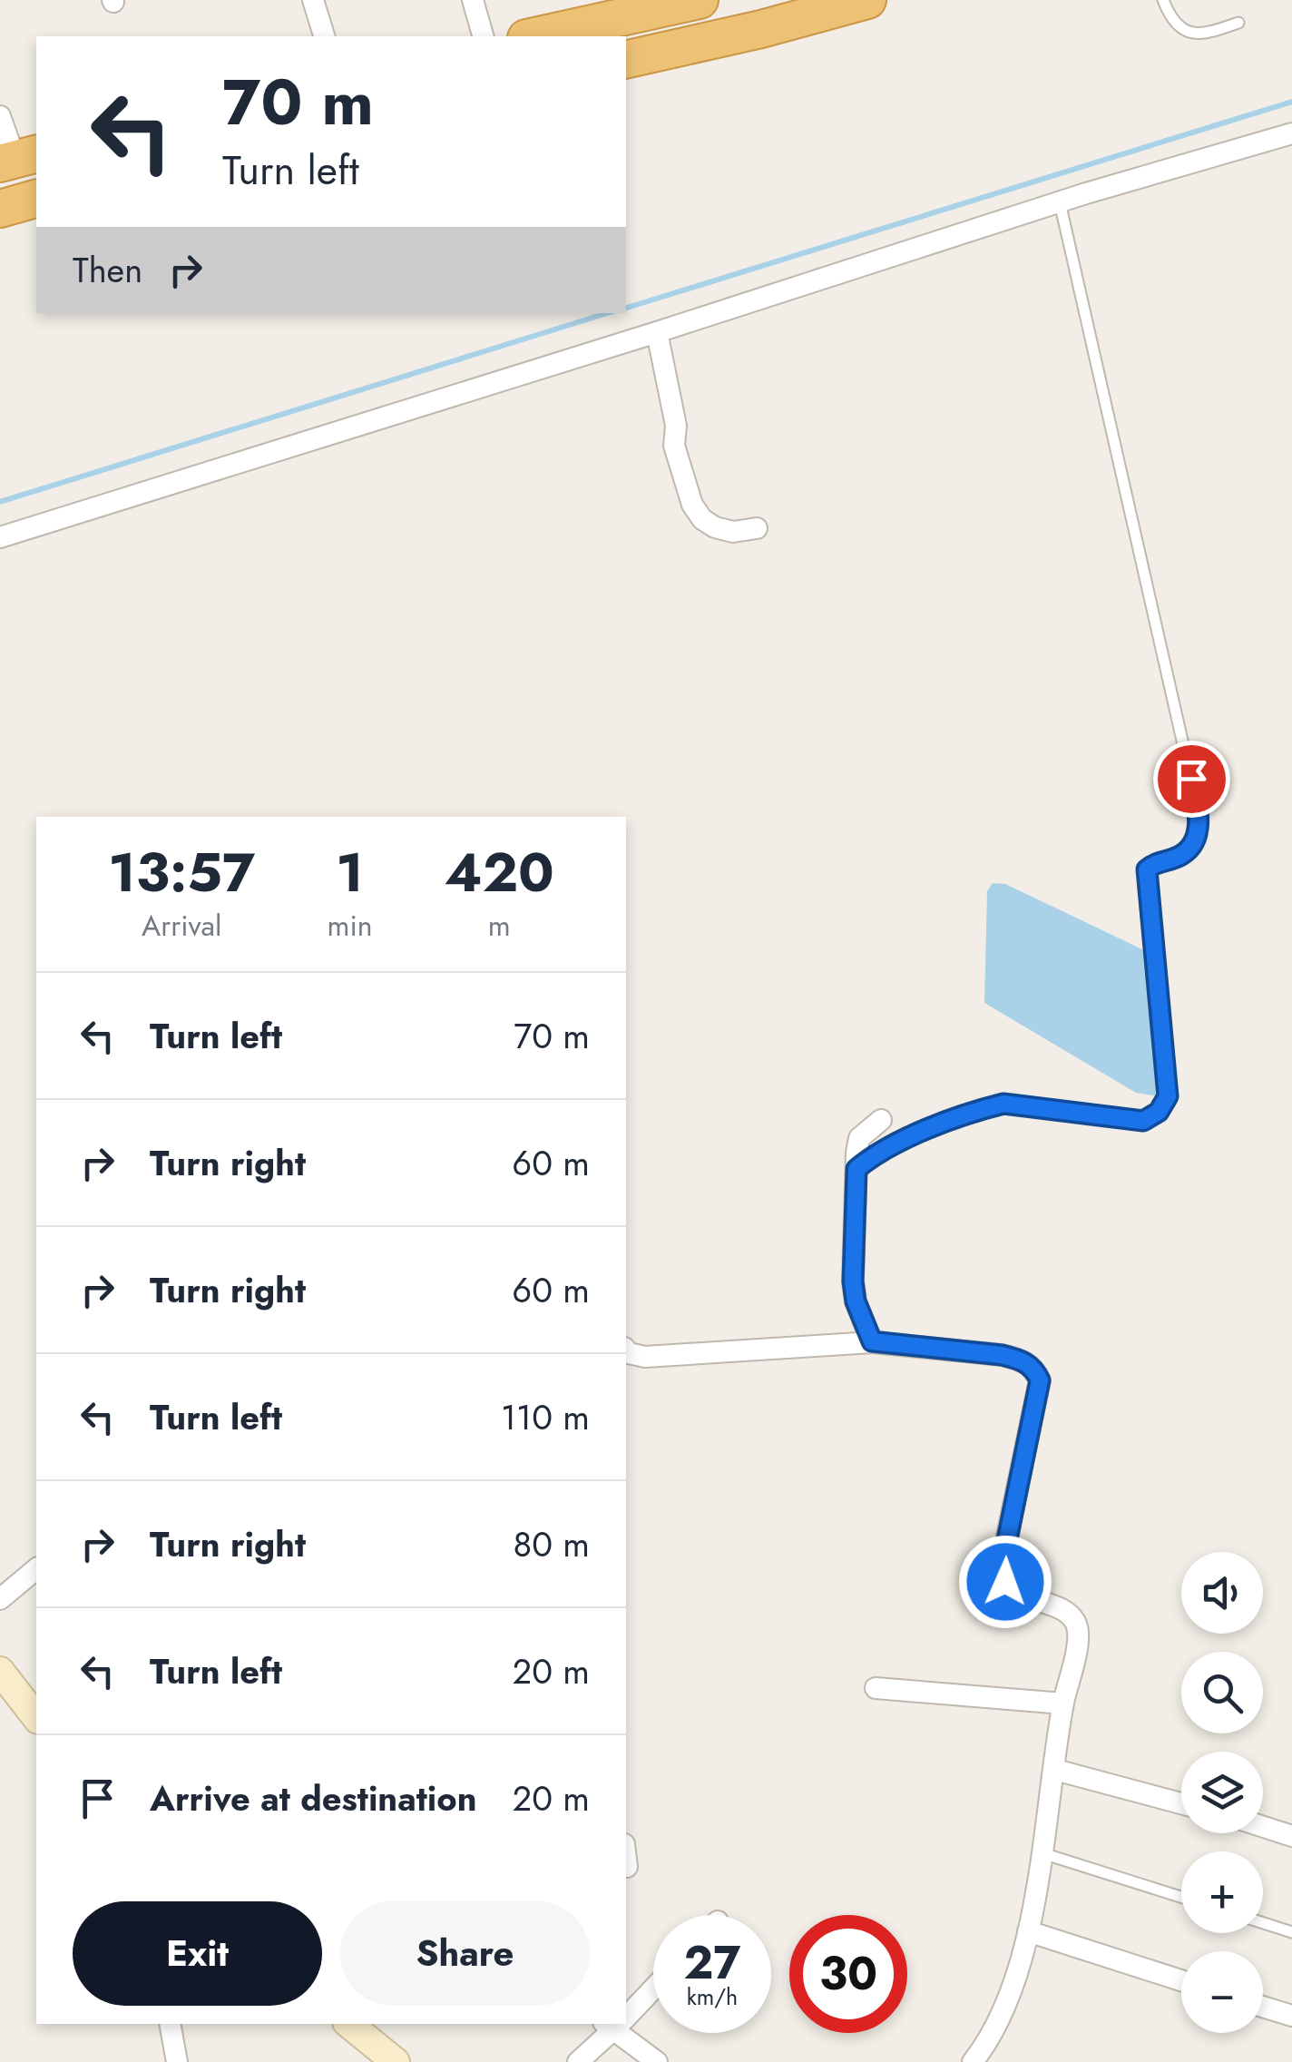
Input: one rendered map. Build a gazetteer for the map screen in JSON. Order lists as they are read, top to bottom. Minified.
{"page":{"turn":["70 m","Turn left"],"then":"Then","eta":["13:57","Arrival","1","min","420","m"],"list":[{"name":"Turn left","value":"70 m"},{"name":"Turn right","value":"60 m"},{"name":"Turn right","value":"60 m"},{"name":"Turn left","value":"110 m"},{"name":"Turn right","value":"80 m"},{"name":"Turn left","value":"20 m"},{"name":"Arrive at destination","value":"20 m"}],"map_buttons":["+","−"],"buttons":["Exit","Share"],"speed":"27 km/h","limit":"30"}}
